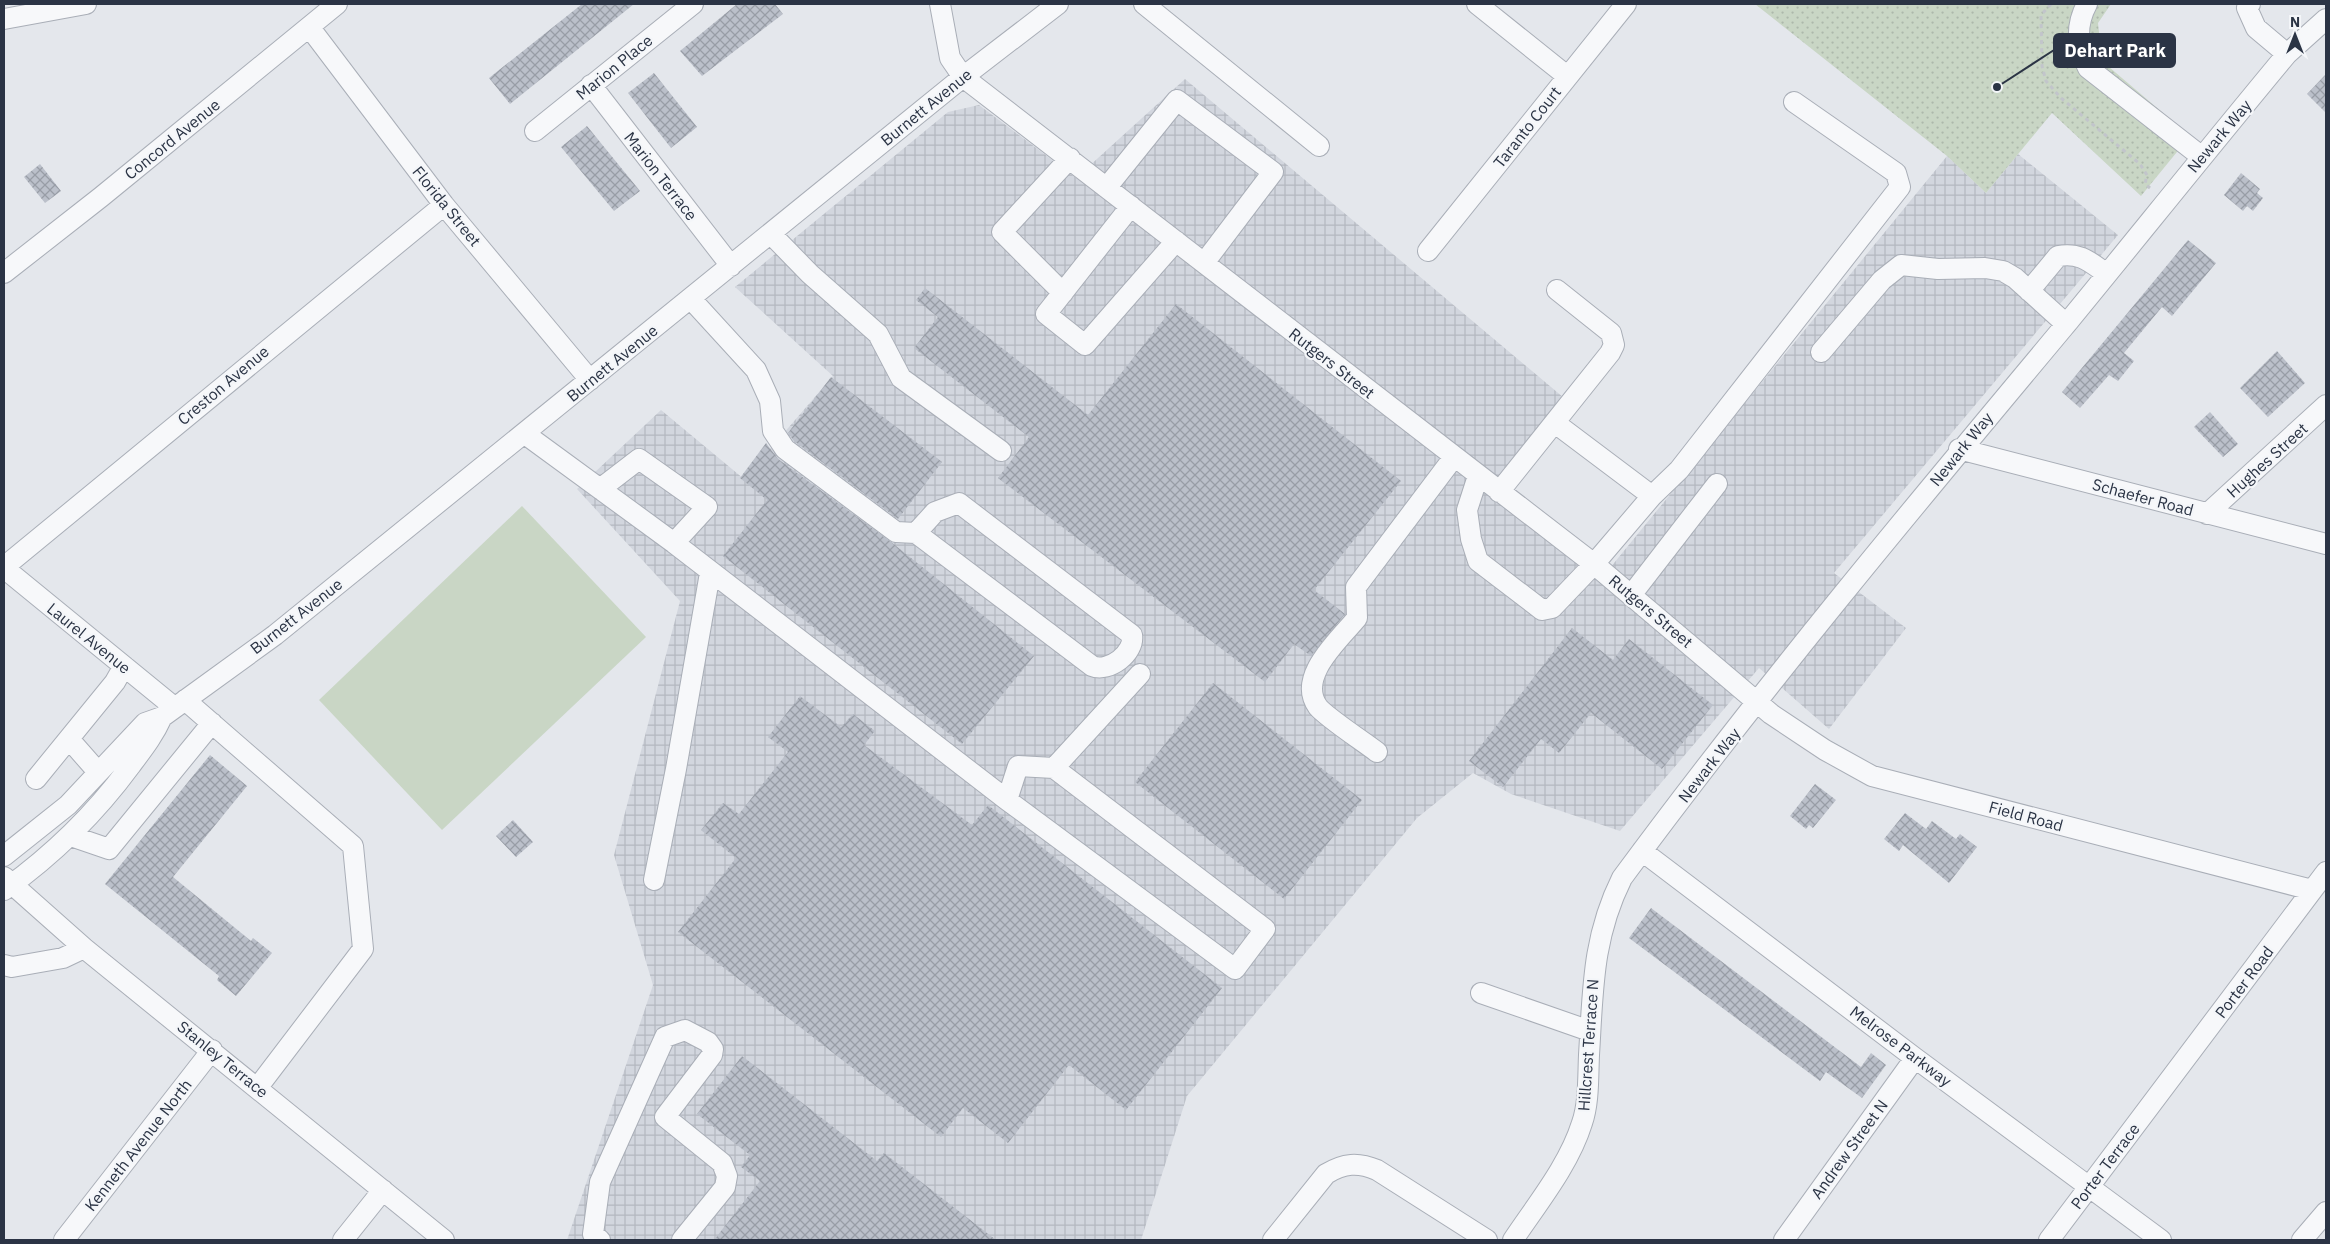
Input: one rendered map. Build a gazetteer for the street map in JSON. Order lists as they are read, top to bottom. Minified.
{"streets":{"street":["Marion Place","Burnett Avenue","Taranto Court","Newark Way","Concord Avenue","Marion Terrace","Florida Street","Rutgers Street","Creston Avenue","Hughes Street","Schaefer Road","Laurel Avenue","Field Road","Porter Road","Hillcrest Terrace N","Melrose Parkway","Stanley Terrace","Kenneth Avenue North","Andrew Street N","Porter Terrace"]},"crossings":[["Marion Place","Marion Terrace"],["Burnett Avenue","Marion Terrace"],["Burnett Avenue","Florida Street"],["Burnett Avenue","Rutgers Street"],["Burnett Avenue","Laurel Avenue"],["Burnett Avenue","Stanley Terrace"],["Newark Way","Rutgers Street"],["Newark Way","Schaefer Road"],["Newark Way","Field Road"],["Newark Way","Hillcrest Terrace N"],["Newark Way","Melrose Parkway"],["Concord Avenue","Florida Street"],["Florida Street","Creston Avenue"],["Rutgers Street","Field Road"],["Creston Avenue","Laurel Avenue"],["Hughes Street","Schaefer Road"],["Laurel Avenue","Stanley Terrace"],["Field Road","Porter Road"],["Porter Road","Porter Terrace"],["Melrose Parkway","Andrew Street N"],["Melrose Parkway","Porter Terrace"],["Stanley Terrace","Kenneth Avenue North"]],"places":["Dehart Park"],"north":"top"}
